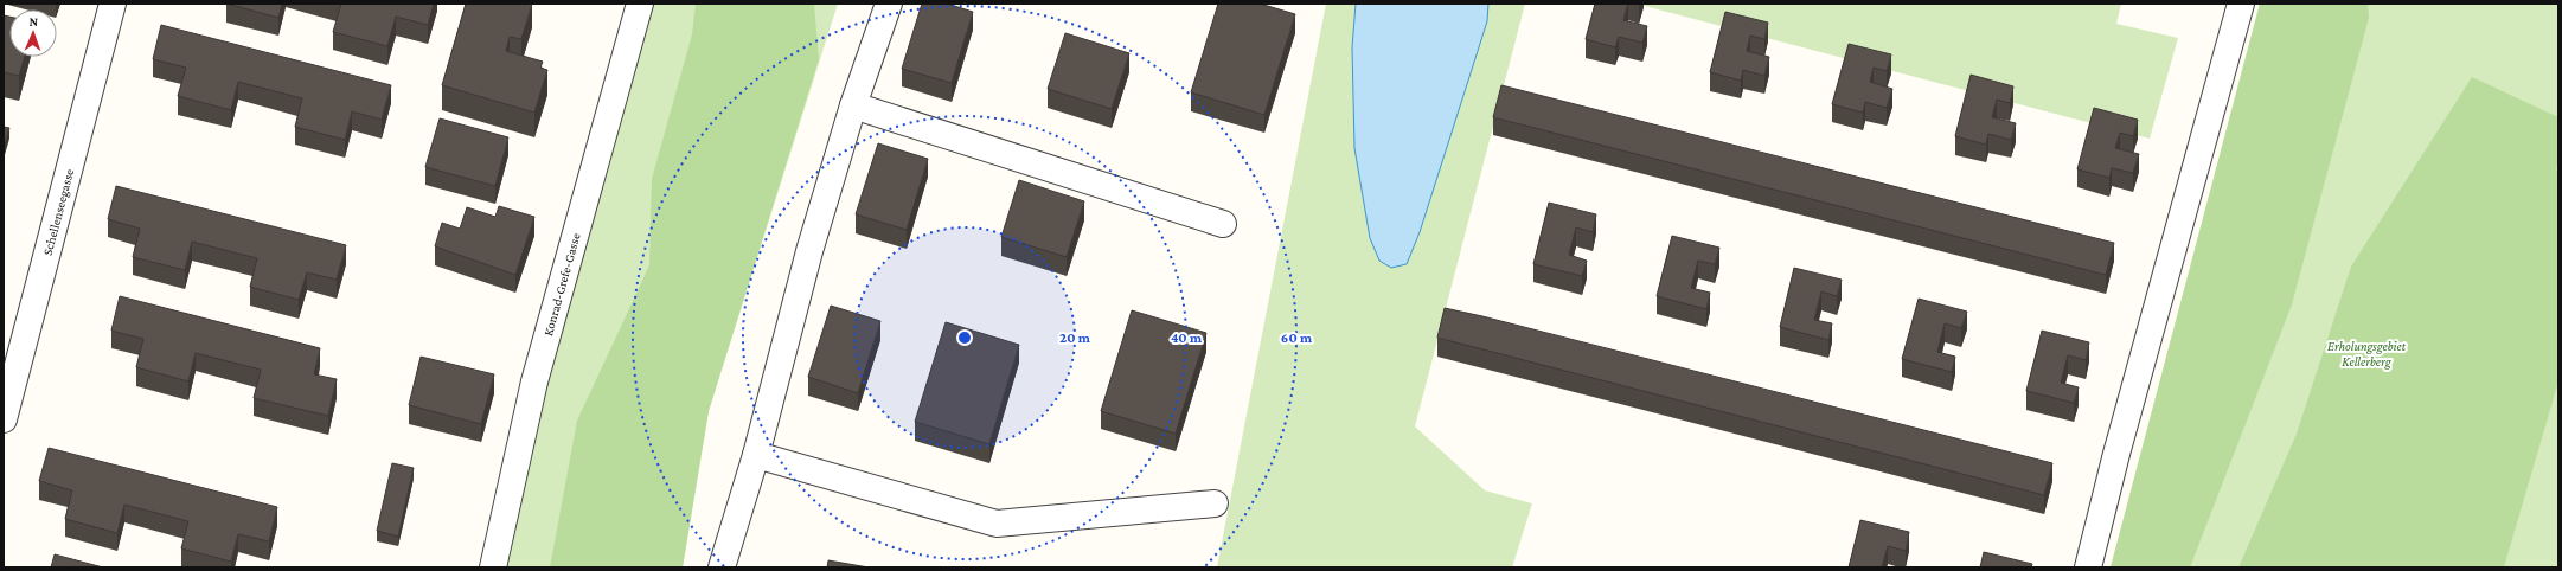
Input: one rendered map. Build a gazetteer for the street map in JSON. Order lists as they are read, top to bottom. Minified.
{"streets":{"street":["Schellenseegasse","Konrad-Grefe-Gasse"]},"parks":["Erholungsgebiet Kellerberg"],"north":"top","rings":["20 m","40 m","60 m"]}
